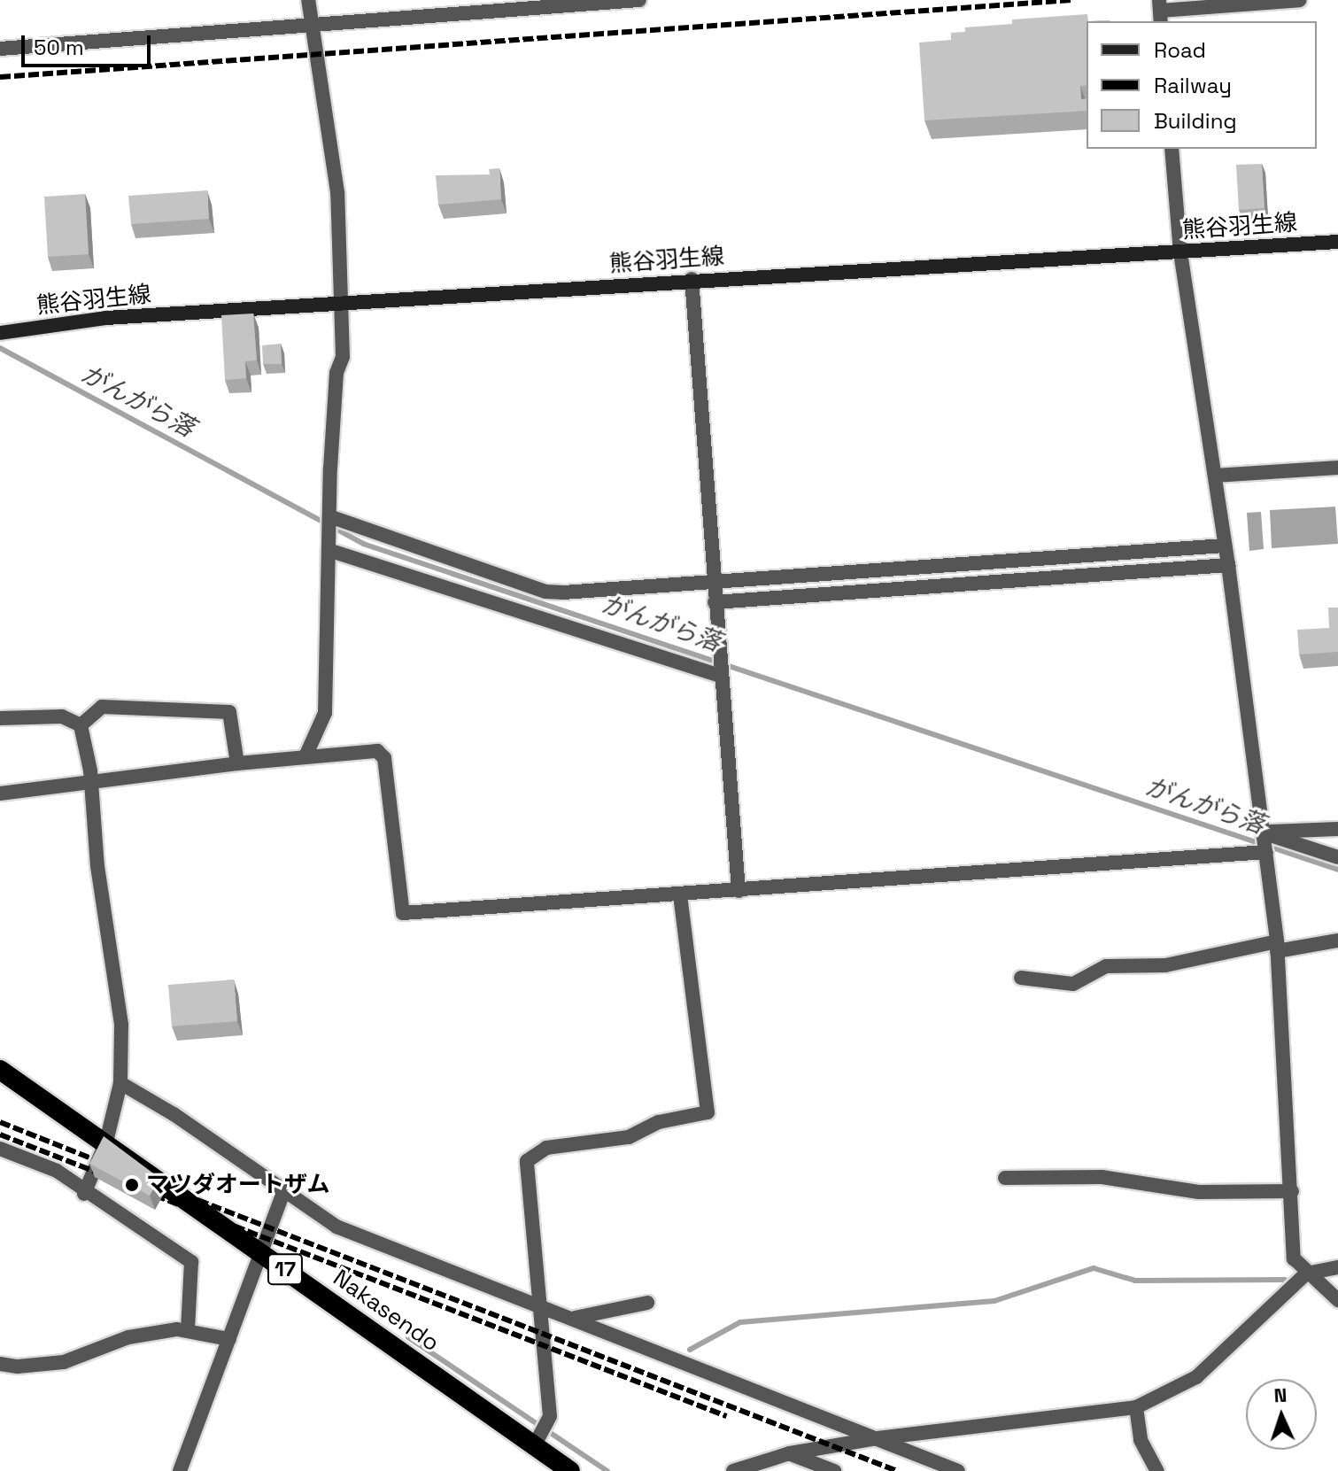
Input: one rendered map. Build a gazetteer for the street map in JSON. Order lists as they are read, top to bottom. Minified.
{"streets":{"highway":["17","Nakasendo"],"main road":["熊谷羽生線"]},"water":["がんがら落"],"places":["マツダオートザム"],"legend":["Road","Railway","Building"],"scale_bar":"50 m","north":"top"}
